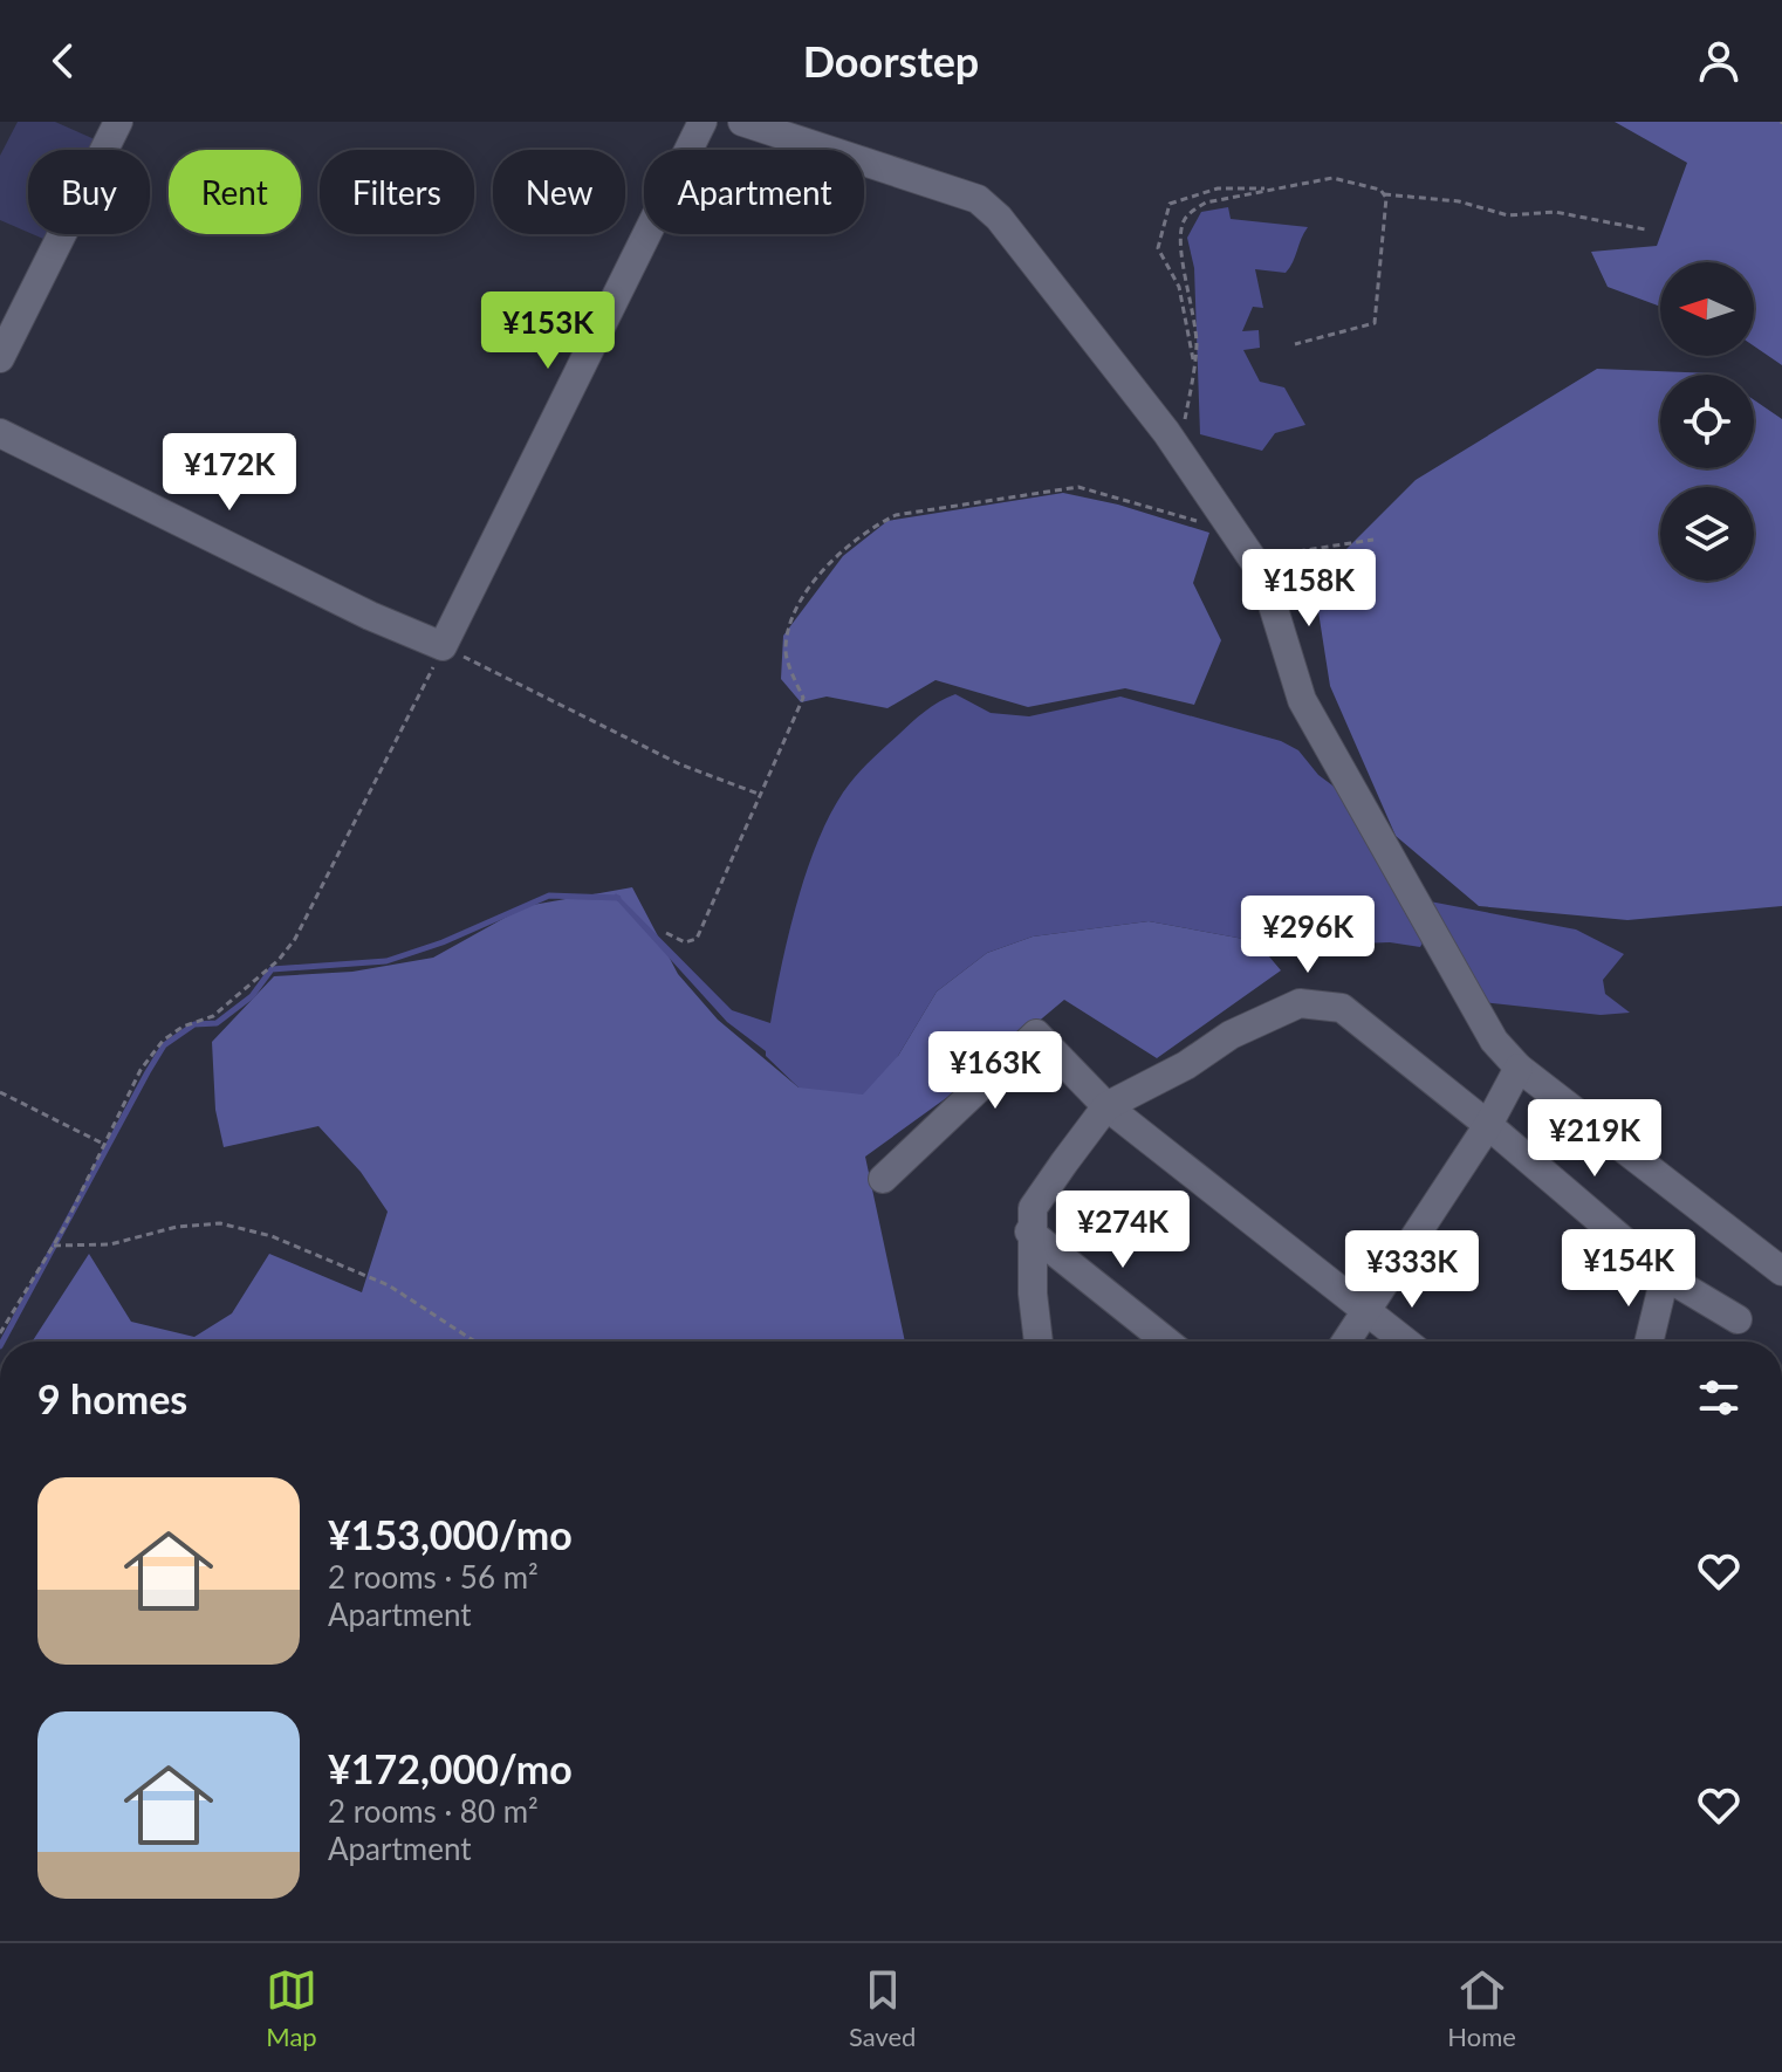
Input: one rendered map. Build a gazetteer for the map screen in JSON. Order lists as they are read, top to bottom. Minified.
{"north":"left","page":{"header":"Doorstep","chip":["Buy","Rent","Filters","New","Apartment"],"price":["¥153K","¥172K","¥158K","¥296K","¥163K","¥219K","¥274K","¥154K","¥333K"],"heading":"9 homes","list":[{"name":"¥153,000/mo","note":"2 rooms · 56 m² · Apartment"},{"name":"¥172,000/mo","note":"2 rooms · 80 m² · Apartment"}],"tabs":["Map","Saved","Home"]}}
